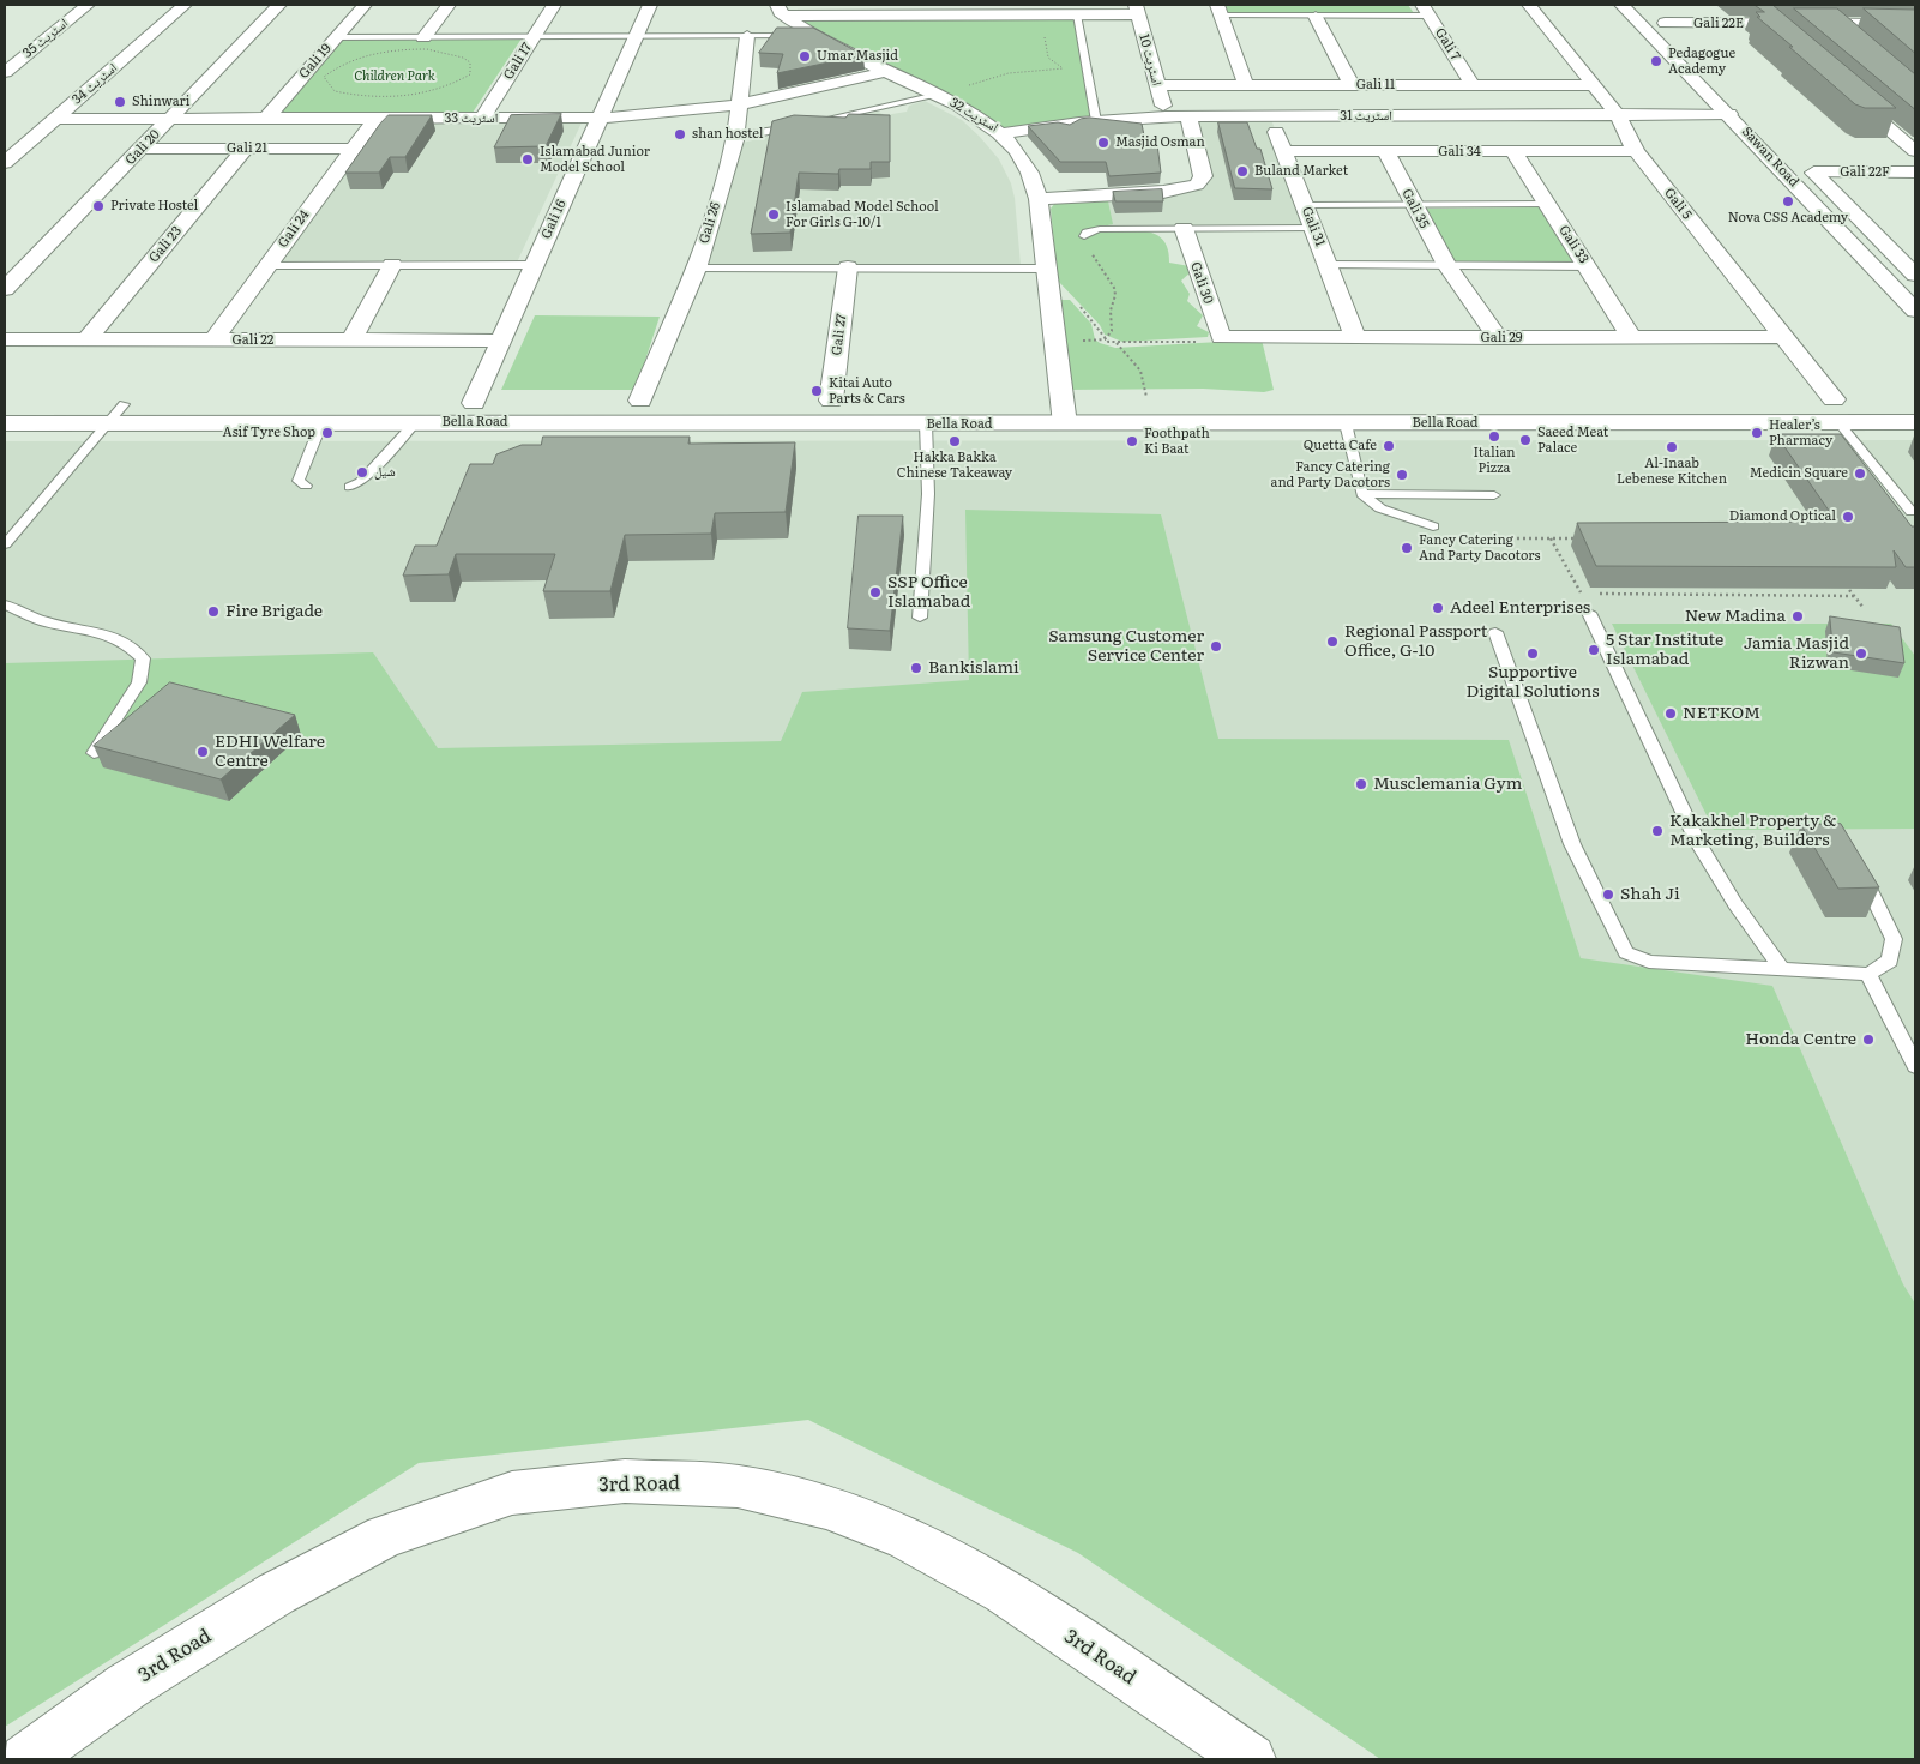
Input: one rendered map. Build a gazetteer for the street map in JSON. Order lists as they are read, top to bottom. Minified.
{"streets":{"street":["Gali 22E","اسٹریٹ 35","Gali 7","اسٹریٹ 10","Gali 19","Gali 17","اسٹریٹ 34","Gali 11","اسٹریٹ 32","اسٹریٹ 31","اسٹریٹ 33","Gali 20","Gali 21","Gali 34","Sawan Road","Gali 22F","Gali 5","Gali 35","Gali 16","Gali 26","Gali 31","Gali 24","Gali 23","Gali 33","Gali 30","Gali 27","Gali 29","Gali 22","Bella Road","3rd Road"]},"crossings":[["Gali 7","Gali 11"],["اسٹریٹ 10","Gali 11"],["اسٹریٹ 10","اسٹریٹ 31"],["Gali 19","اسٹریٹ 33"],["Gali 17","اسٹریٹ 33"],["اسٹریٹ 34","اسٹریٹ 33"],["Gali 11","Gali 5"],["اسٹریٹ 32","اسٹریٹ 31"],["اسٹریٹ 32","اسٹریٹ 33"],["اسٹریٹ 32","Bella Road"],["اسٹریٹ 31","Sawan Road"],["اسٹریٹ 31","Gali 5"],["اسٹریٹ 31","Gali 31"],["اسٹریٹ 33","Gali 20"],["اسٹریٹ 33","Gali 16"],["اسٹریٹ 33","Gali 26"],["اسٹریٹ 33","Gali 24"],["Gali 20","Gali 21"],["Gali 21","Gali 24"],["Gali 21","Gali 23"],["Gali 34","Gali 5"],["Gali 34","Gali 35"],["Gali 34","Gali 31"],["Gali 34","Gali 33"],["Sawan Road","Gali 22F"],["Gali 5","Gali 29"],["Gali 5","Bella Road"],["Gali 35","Gali 29"],["Gali 16","Gali 22"],["Gali 16","Bella Road"],["Gali 26","Bella Road"],["Gali 31","Gali 29"],["Gali 24","Gali 22"],["Gali 23","Gali 22"],["Gali 33","Gali 29"],["Gali 30","Gali 29"],["Gali 27","Bella Road"]],"parks":["Children Park"],"places":["Umar Masjid","Pedagogue Academy","Shinwari","shan hostel","Masjid Osman","Islamabad Junior Model School","Buland Market","Nova CSS Academy","Private Hostel","Islamabad Model School For Girls G-10/1","Kitai Auto Parts & Cars","Asif Tyre Shop","Healer’s Pharmacy","Italian Pizza","Saeed Meat Palace","Hakka Bakka Chinese Takeaway","Foothpath Ki Baat","Quetta Cafe","Al-Inaab Lebenese Kitchen","شیل","Medicin Square","Fancy Catering and Party Dacotors","Diamond Optical","Fancy Catering And Party Dacotors","SSP Office Islamabad","Adeel Enterprises","Fire Brigade","New Madina","Regional Passport Office, G-10","Samsung Customer Service Center","5 Star Institute Islamabad","Supportive Digital Solutions","Jamia Masjid Rizwan","Bankislami","NETKOM","EDHI Welfare Centre","Musclemania Gym","Kakakhel Property & Marketing, Builders","Shah Ji","Honda Centre"]}
